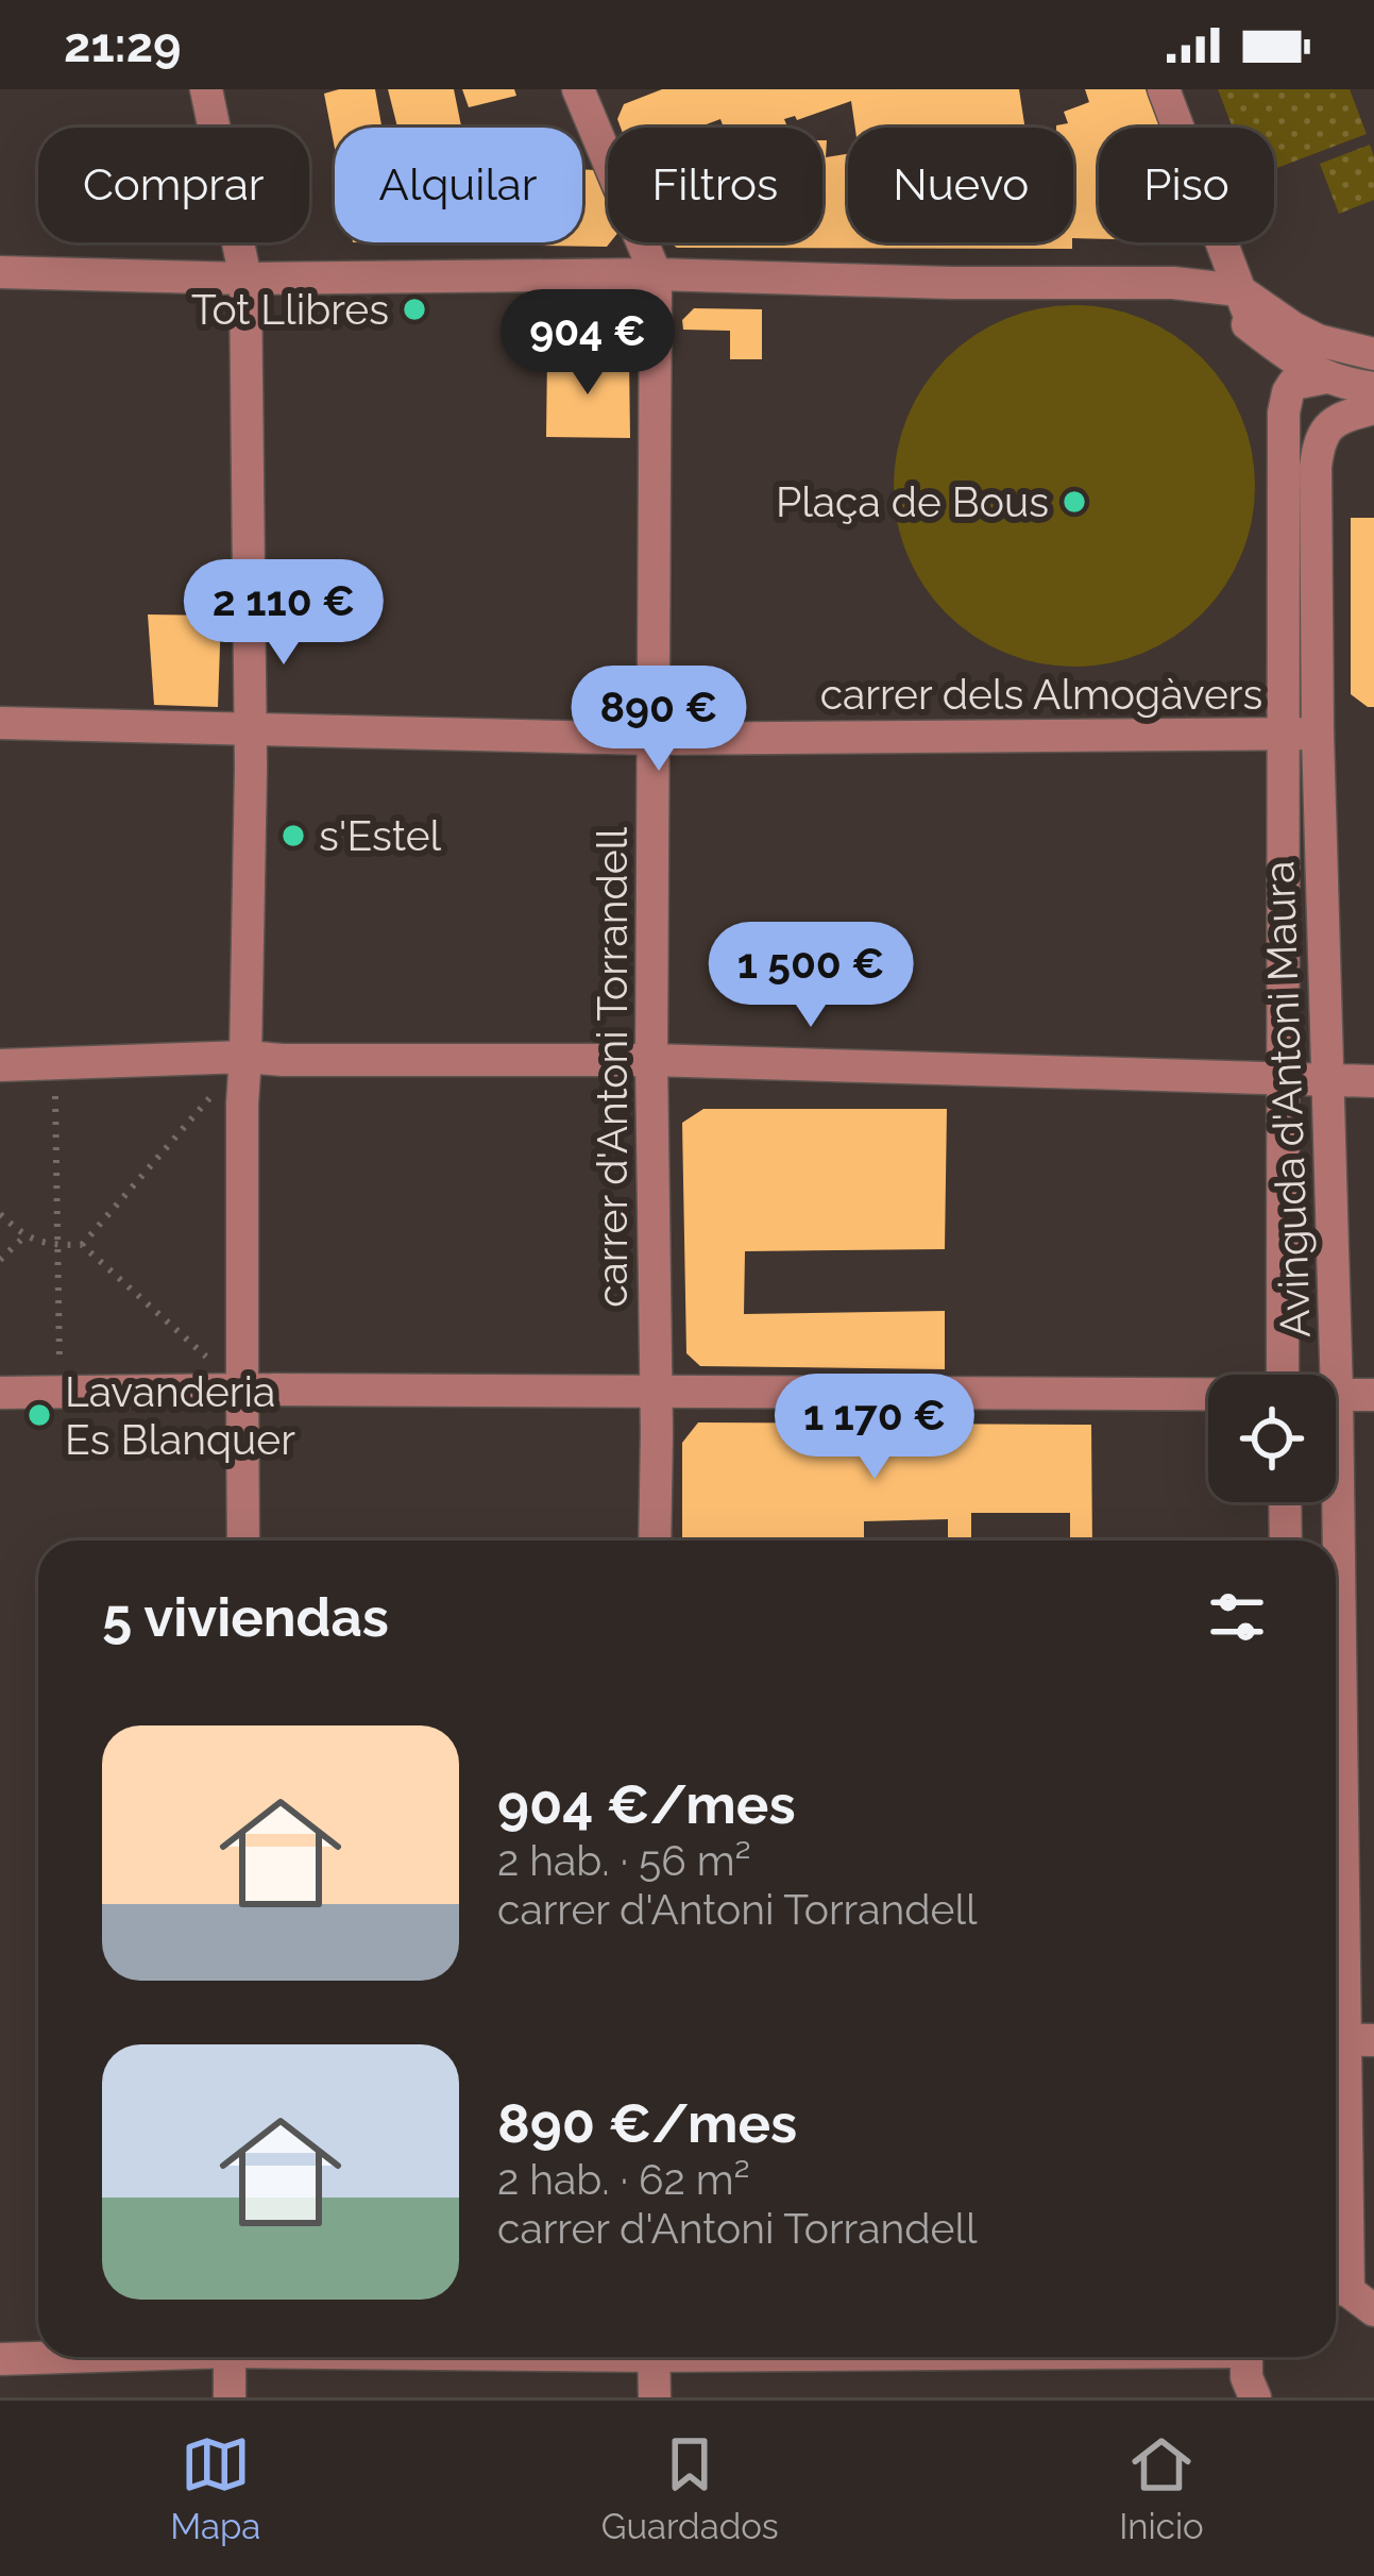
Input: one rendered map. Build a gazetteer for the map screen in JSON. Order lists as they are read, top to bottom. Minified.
{"streets":{"street":["carrer dels Almogàvers","carrer d'Antoni Torrandell","Avinguda d'Antoni Maura"]},"crossings":[["carrer dels Almogàvers","carrer d'Antoni Torrandell"],["carrer dels Almogàvers","Avinguda d'Antoni Maura"]],"places":["Tot Llibres","Plaça de Bous","s'Estel","Lavanderia Es Blanquer"],"page":{"status":"21:29","chip":["Comprar","Alquilar","Filtros","Nuevo","Piso"],"price":["904 €","2 110 €","890 €","1 500 €","1 170 €"],"heading":"5 viviendas","list":[{"name":"904 €/mes","note":"2 hab. · 56 m² · carrer d'Antoni Torrandell"},{"name":"890 €/mes","note":"2 hab. · 62 m² · carrer d'Antoni Torrandell"}],"tabs":["Mapa","Guardados","Inicio"]}}
